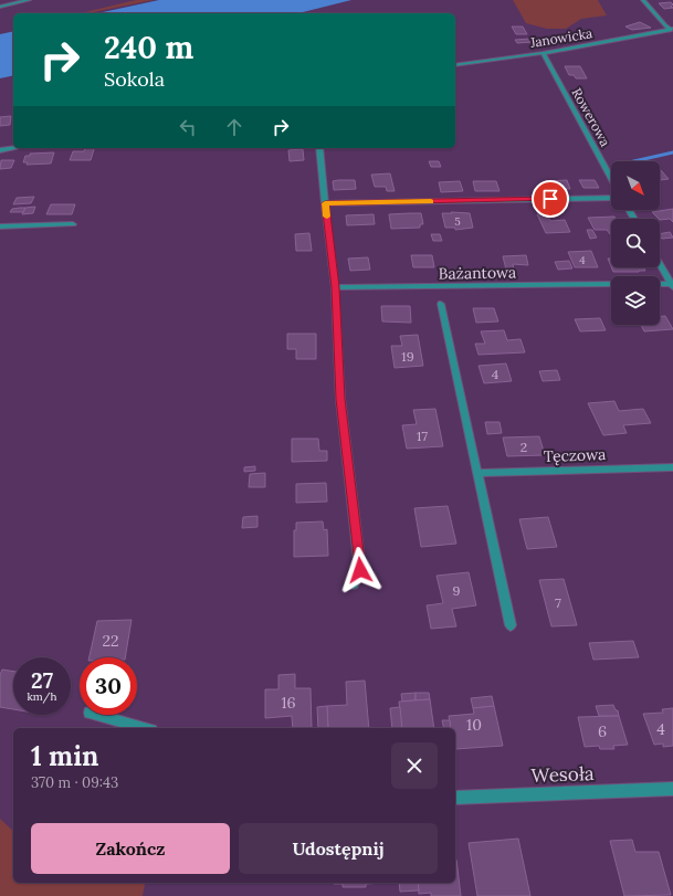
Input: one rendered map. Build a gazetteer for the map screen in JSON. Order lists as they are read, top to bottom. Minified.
{"streets":{"street":["Janowicka","Rowerowa","Bażantowa","Tęczowa","Wesoła"]},"crossings":[["Janowicka","Rowerowa"]],"house_numbers":["5","4","19","4","17","2","9","7","22","16","10","4","6"],"north":"bottom right","page":{"turn":["240 m","Sokola"],"speed":"27 km/h","limit":"30","heading":["1 min","370 m · 09:43"],"buttons":["Zakończ","Udostępnij"]}}
